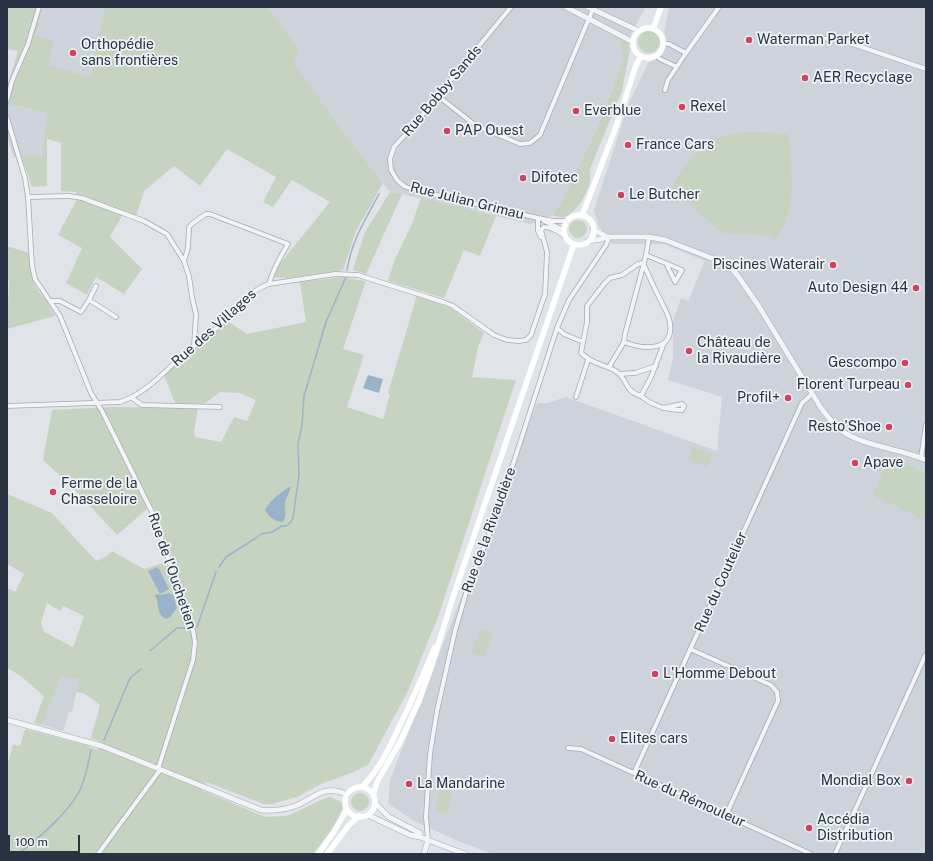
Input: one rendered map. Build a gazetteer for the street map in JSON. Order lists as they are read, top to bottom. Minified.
{"streets":{"street":["Rue Bobby Sands","Rue Julian Grimau","Rue des Villages","Rue de la Rivaudière","Rue de l'Ouchetien","Rue du Coutelier","Rue du Rémouleur"]},"crossings":[["Rue Bobby Sands","Rue Julian Grimau"],["Rue des Villages","Rue de l'Ouchetien"],["Rue du Coutelier","Rue du Rémouleur"]],"places":["Waterman Parket","Orthopédie sans frontières","AER Recyclage","Rexel","Everblue","PAP Ouest","France Cars","Difotec","Le Butcher","Piscines Waterair","Auto Design 44","Château de la Rivaudière","Gescompo","Florent Turpeau","Profil+","Resto'Shoe","Apave","Ferme de la Chasseloire","L'Homme Debout","Elites cars","Mondial Box","La Mandarine","Accédia Distribution"],"scale_bar":"100 m"}
